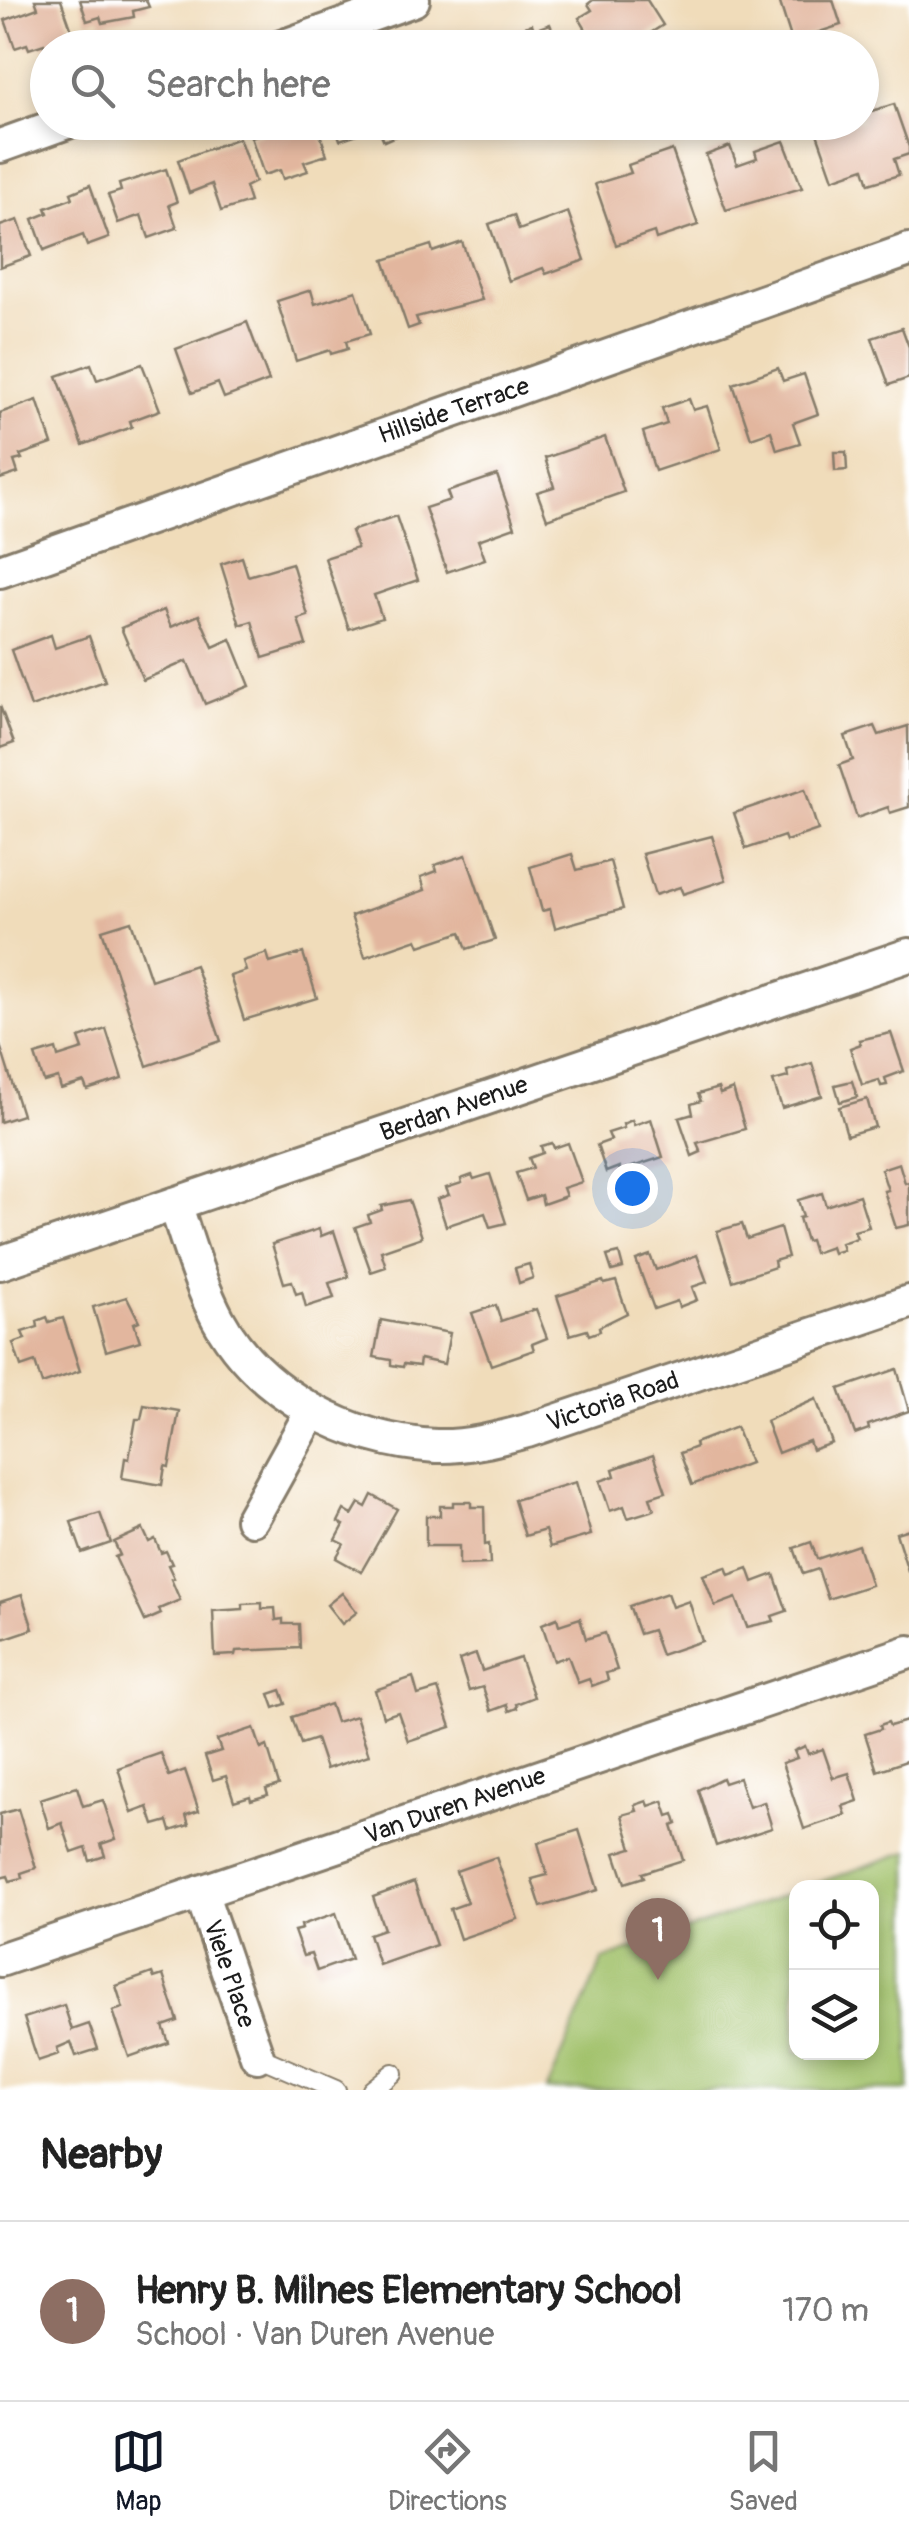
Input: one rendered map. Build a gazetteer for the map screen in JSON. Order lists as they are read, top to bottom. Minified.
{"streets":{"street":["Hillside Terrace","Berdan Avenue","Victoria Road","Van Duren Avenue","Viele Place"]},"crossings":[["Berdan Avenue","Victoria Road"],["Van Duren Avenue","Viele Place"]],"page":{"search":"Search here","pins":"1","heading":"Nearby","list":[{"mark":"1","name":"Henry B. Milnes Elementary School","note":"School · Van Duren Avenue","value":"170 m"}],"nav":["Map","Directions","Saved"]}}
